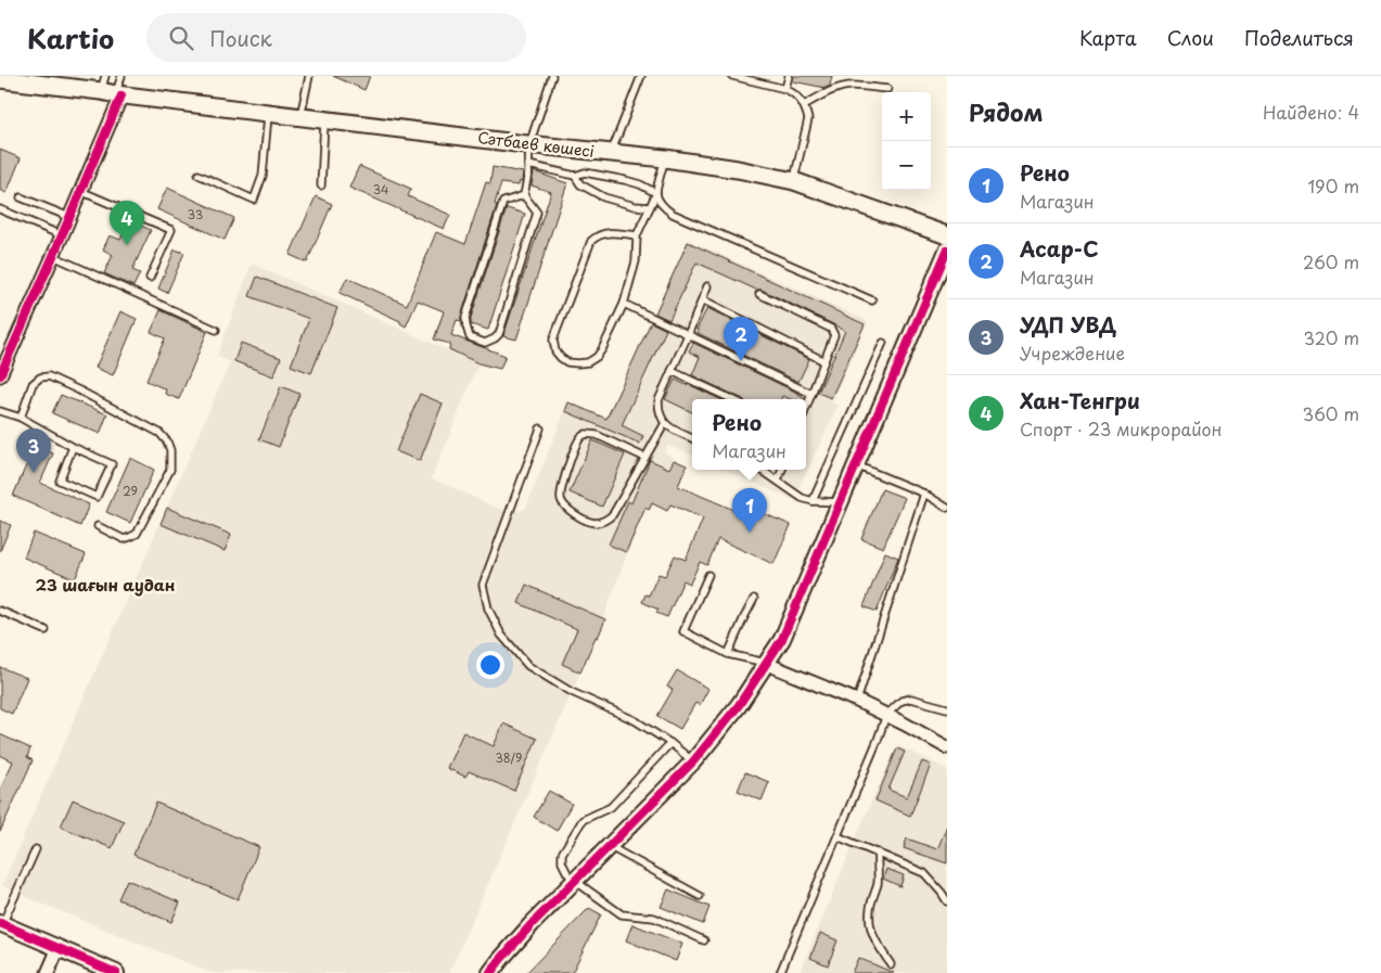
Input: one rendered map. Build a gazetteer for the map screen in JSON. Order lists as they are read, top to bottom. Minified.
{"streets":{"main road":["Сәтбаев көшесі"]},"districts":["23 шағын аудан"],"house_numbers":["34","33","29","38/9"],"page":{"header":"Kartio","search":"Поиск","nav":["Карта","Слои","Поделиться"],"heading":["Рядом","Найдено: 4"],"map_buttons":["+","−"],"list":[{"mark":"1","name":"Рено","note":"Магазин","value":"190 m"},{"mark":"2","name":"Асар-С","note":"Магазин","value":"260 m"},{"mark":"3","name":"УДП УВД","note":"Учреждение","value":"320 m"},{"mark":"4","name":"Хан-Тенгри","note":"Спорт · 23 микрорайон","value":"360 m"}],"pins":["4","2","3","1"],"popup":["Рено","Магазин"]}}
